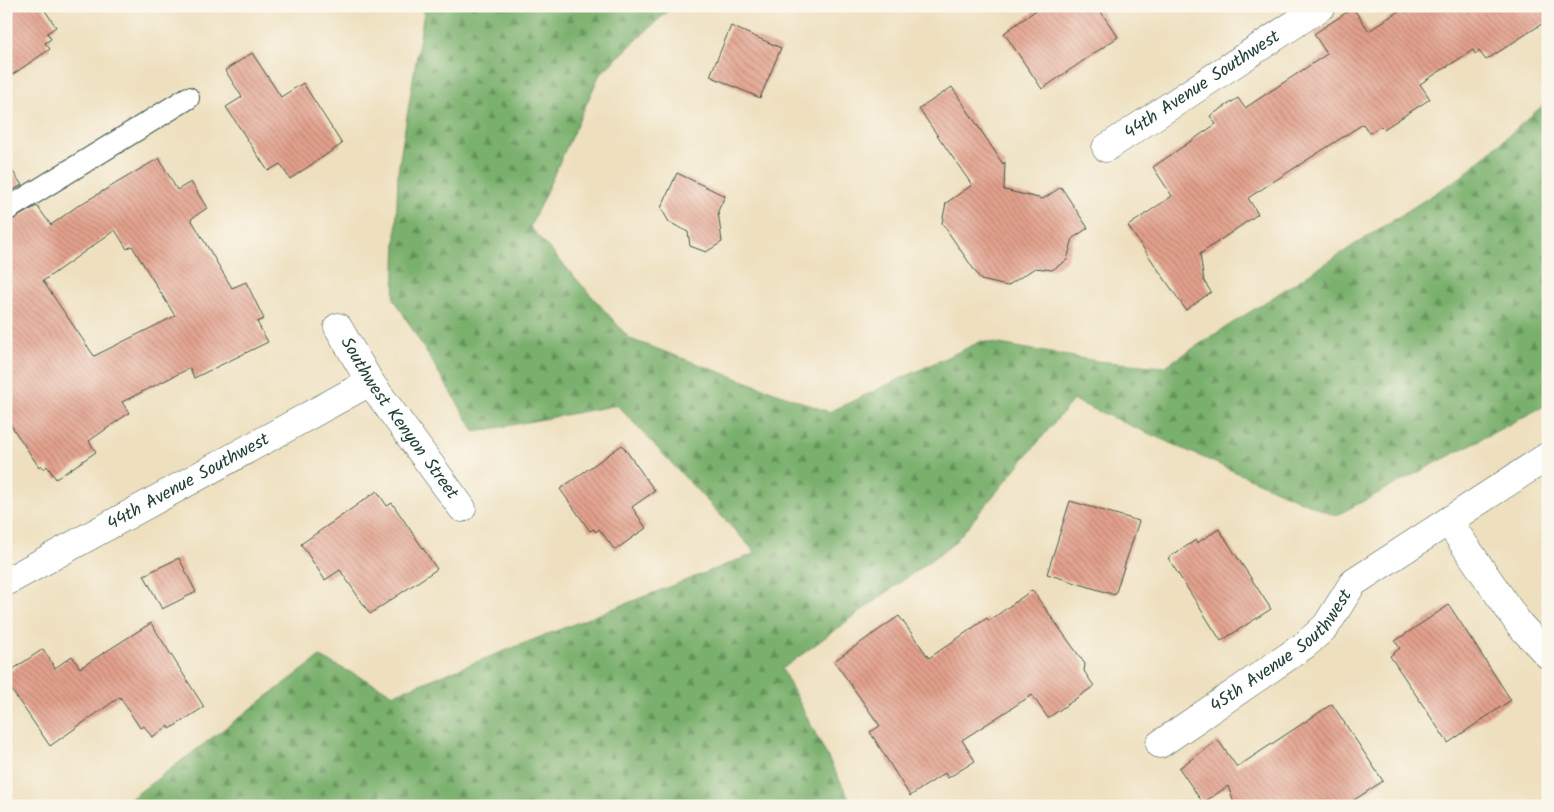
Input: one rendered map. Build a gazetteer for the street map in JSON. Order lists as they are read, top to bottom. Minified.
{"streets":{"street":["44th Avenue Southwest","Southwest Kenyon Street","45th Avenue Southwest"]},"crossings":[["44th Avenue Southwest","Southwest Kenyon Street"]]}
